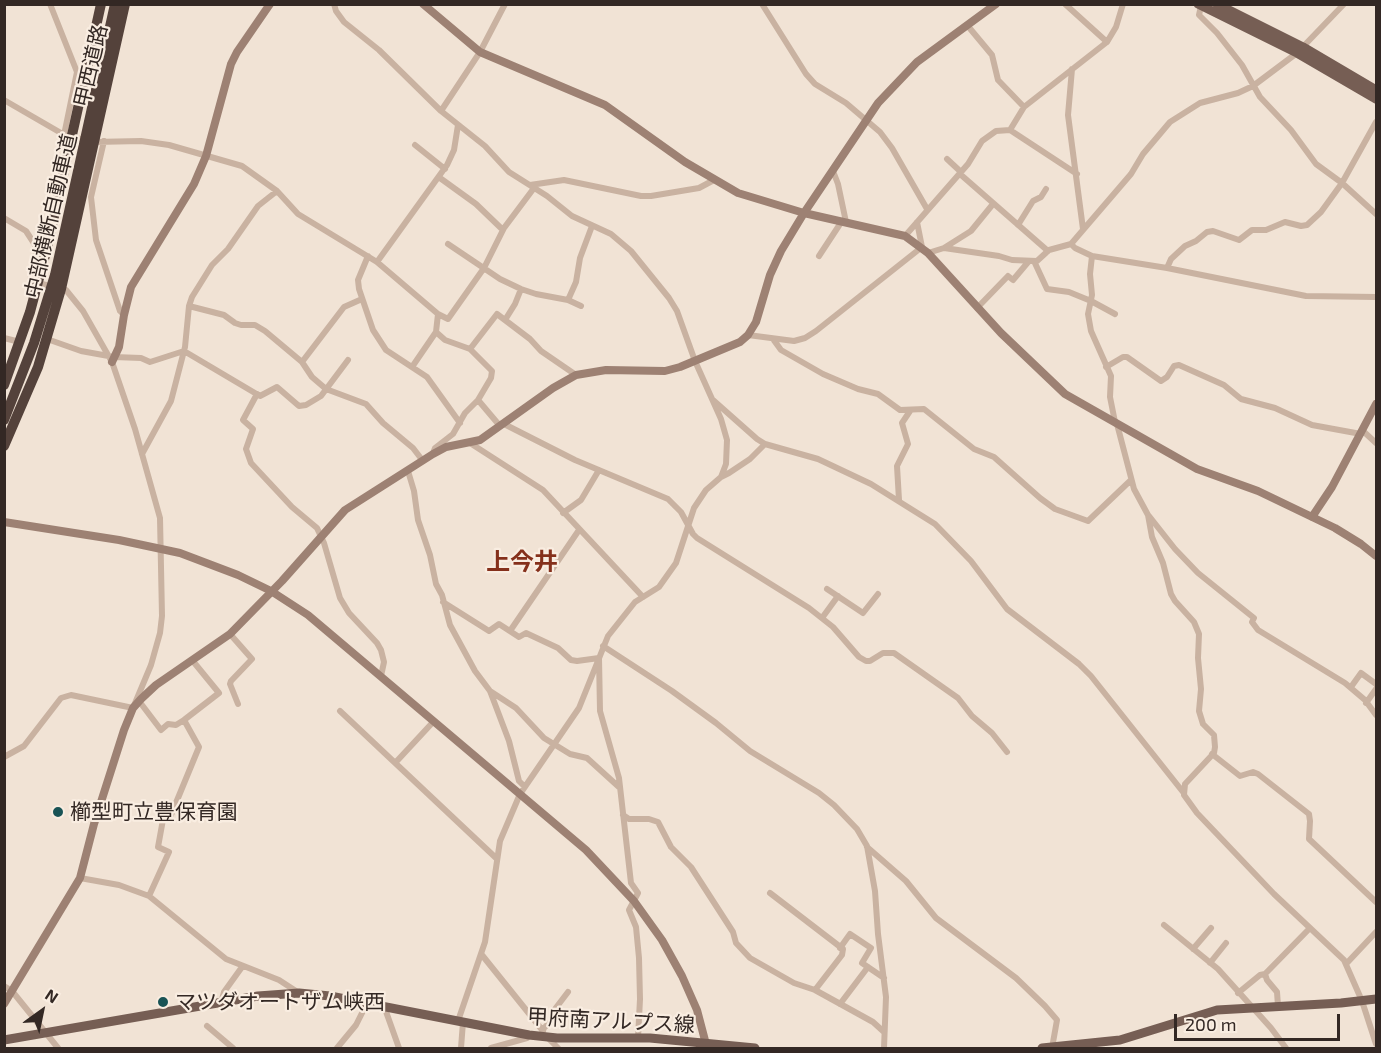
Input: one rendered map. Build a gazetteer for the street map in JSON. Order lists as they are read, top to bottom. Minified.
{"streets":{"highway":["甲西道路","中部横断自動車道"],"main road":["甲府南アルプス線"]},"districts":["上今井"],"places":["櫛型町立豊保育園","マツダオートザム峡西"],"scale_bar":"200 m","north":"top right"}
